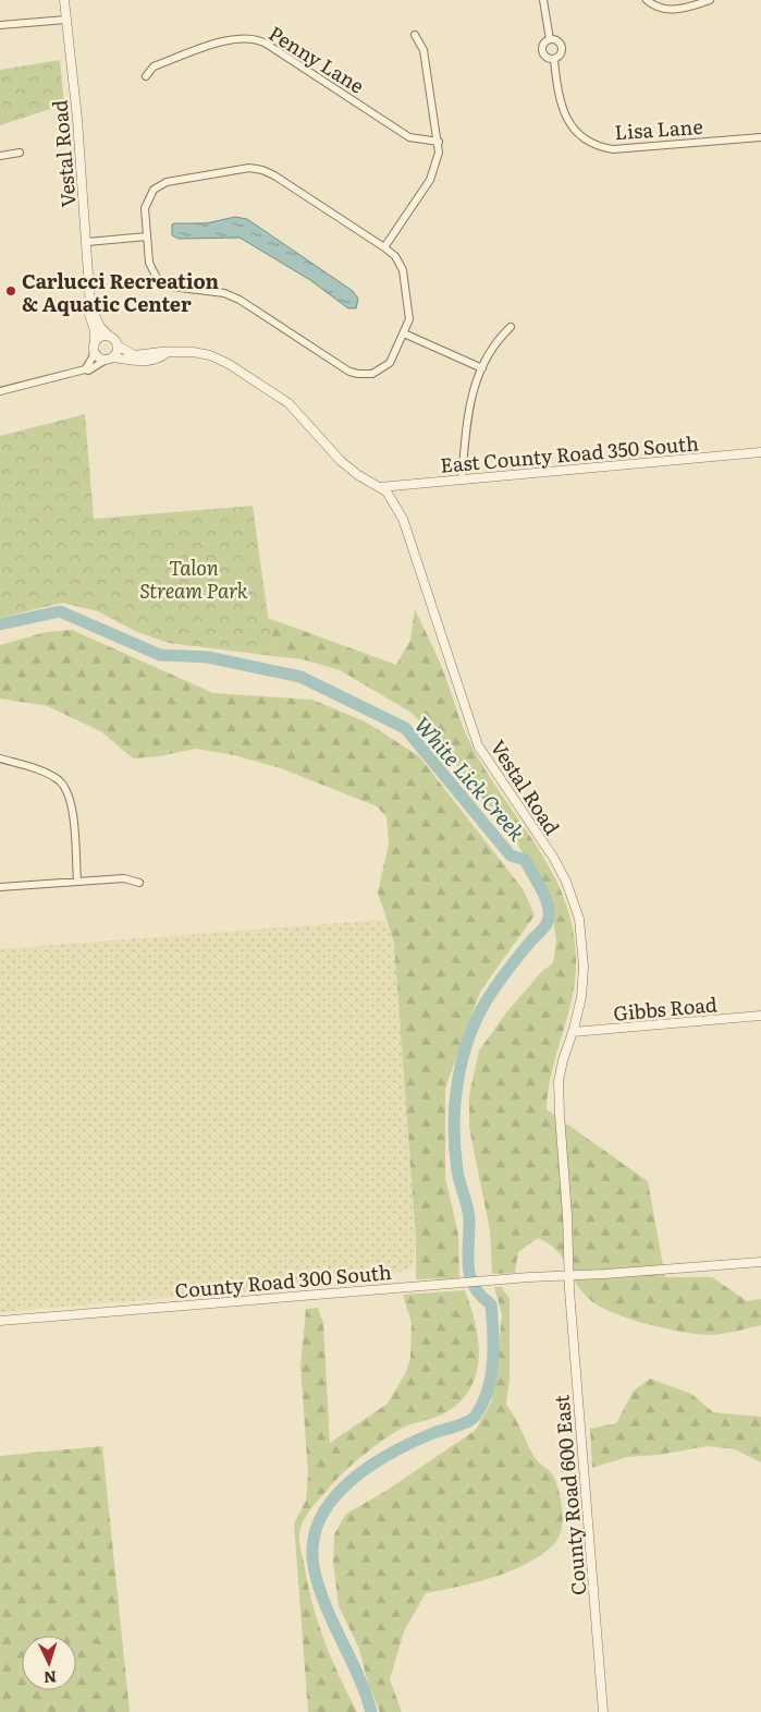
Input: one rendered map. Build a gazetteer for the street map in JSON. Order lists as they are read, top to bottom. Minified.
{"streets":{"street":["Penny Lane","Lisa Lane","Vestal Road","East County Road 350 South","Gibbs Road","County Road 300 South","County Road 600 East"]},"crossings":[["Vestal Road","East County Road 350 South"],["Vestal Road","Gibbs Road"],["Vestal Road","County Road 300 South"],["Vestal Road","County Road 600 East"],["County Road 300 South","County Road 600 East"]],"water":["White Lick Creek"],"parks":["Talon Stream Park"],"places":["Carlucci Recreation & Aquatic Center"],"north":"bottom"}
